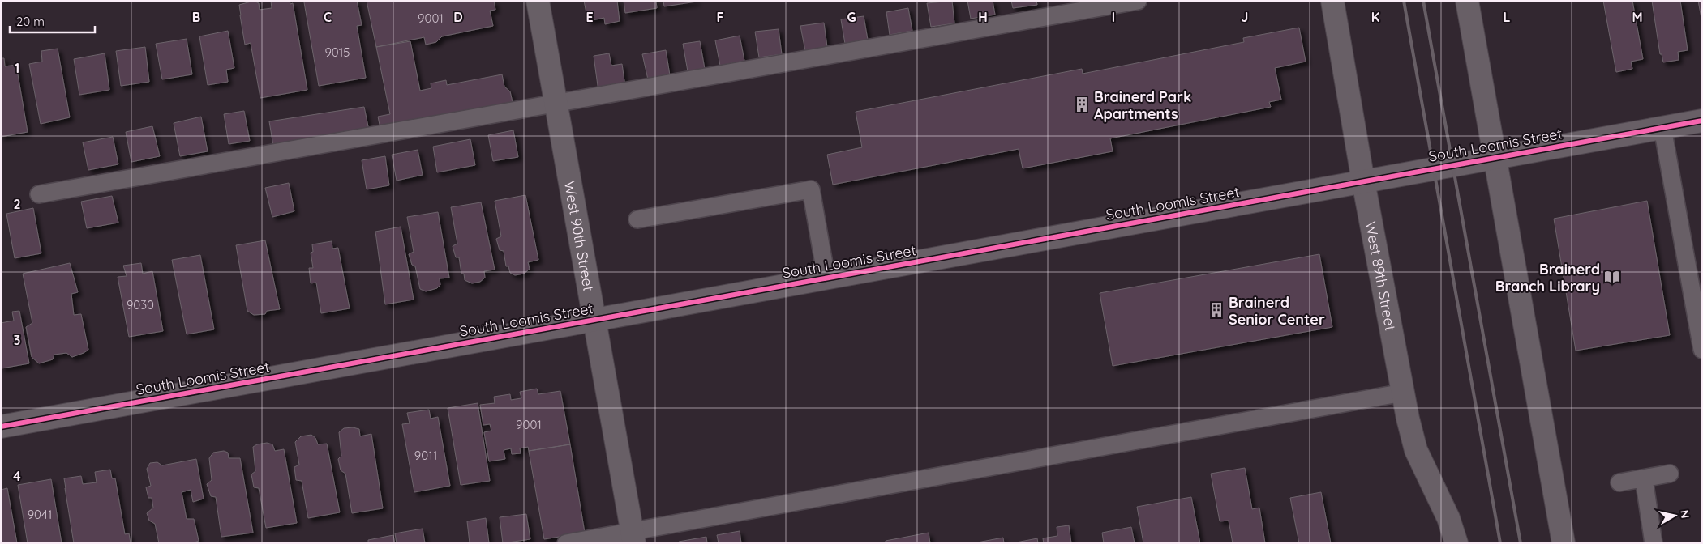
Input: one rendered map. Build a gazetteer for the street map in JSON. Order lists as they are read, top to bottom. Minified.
{"streets":{"street":["South Loomis Street","West 90th Street","West 89th Street"]},"crossings":[["South Loomis Street","West 90th Street"],["South Loomis Street","West 89th Street"]],"places":{"building":["Brainerd Park Apartments","Brainerd Senior Center"],"library":["Brainerd Branch Library"]},"house_numbers":["9001","9015","9030","9001","9011","9041"],"scale_bar":"20 m","north":"right","grid":{"columns":["B","C","D","E","F","G","H","I","J","K","L","M"],"rows":["1","2","3","4"]}}
